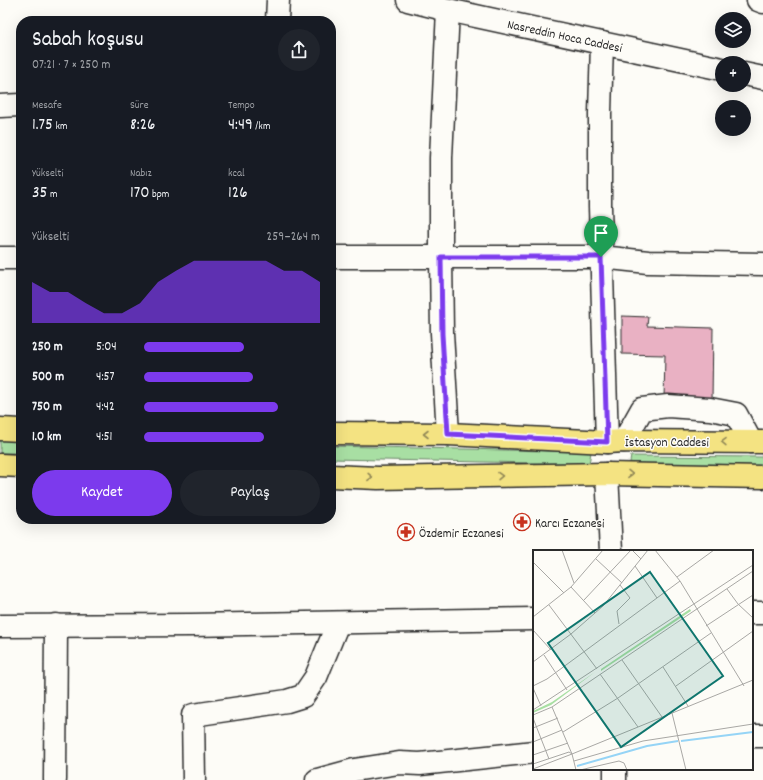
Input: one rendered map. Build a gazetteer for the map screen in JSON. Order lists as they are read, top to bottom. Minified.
{"streets":{"main road":["İstasyon Caddesi"],"street":["Nasreddin Hoca Caddesi"]},"places":{"pharmacy":["Karcı Eczanesi","Özdemir Eczanesi"]},"page":{"map_buttons":["+","−"],"heading":["Sabah koşusu","07:21 · 7 × 250 m"],"stats":[["Mesafe","1.75 km"],["Süre","8:26"],["Tempo","4:49 /km"],["Yükselti","35 m"],["Nabız","170 bpm"],["kcal","126"]],"chart":["Yükselti","259–264 m"],"list":[{"name":"250 m","note":"5:04"},{"name":"500 m","note":"4:57"},{"name":"750 m","note":"4:42"},{"name":"1.0 km","note":"4:51"}],"buttons":["Kaydet","Paylaş"]}}
